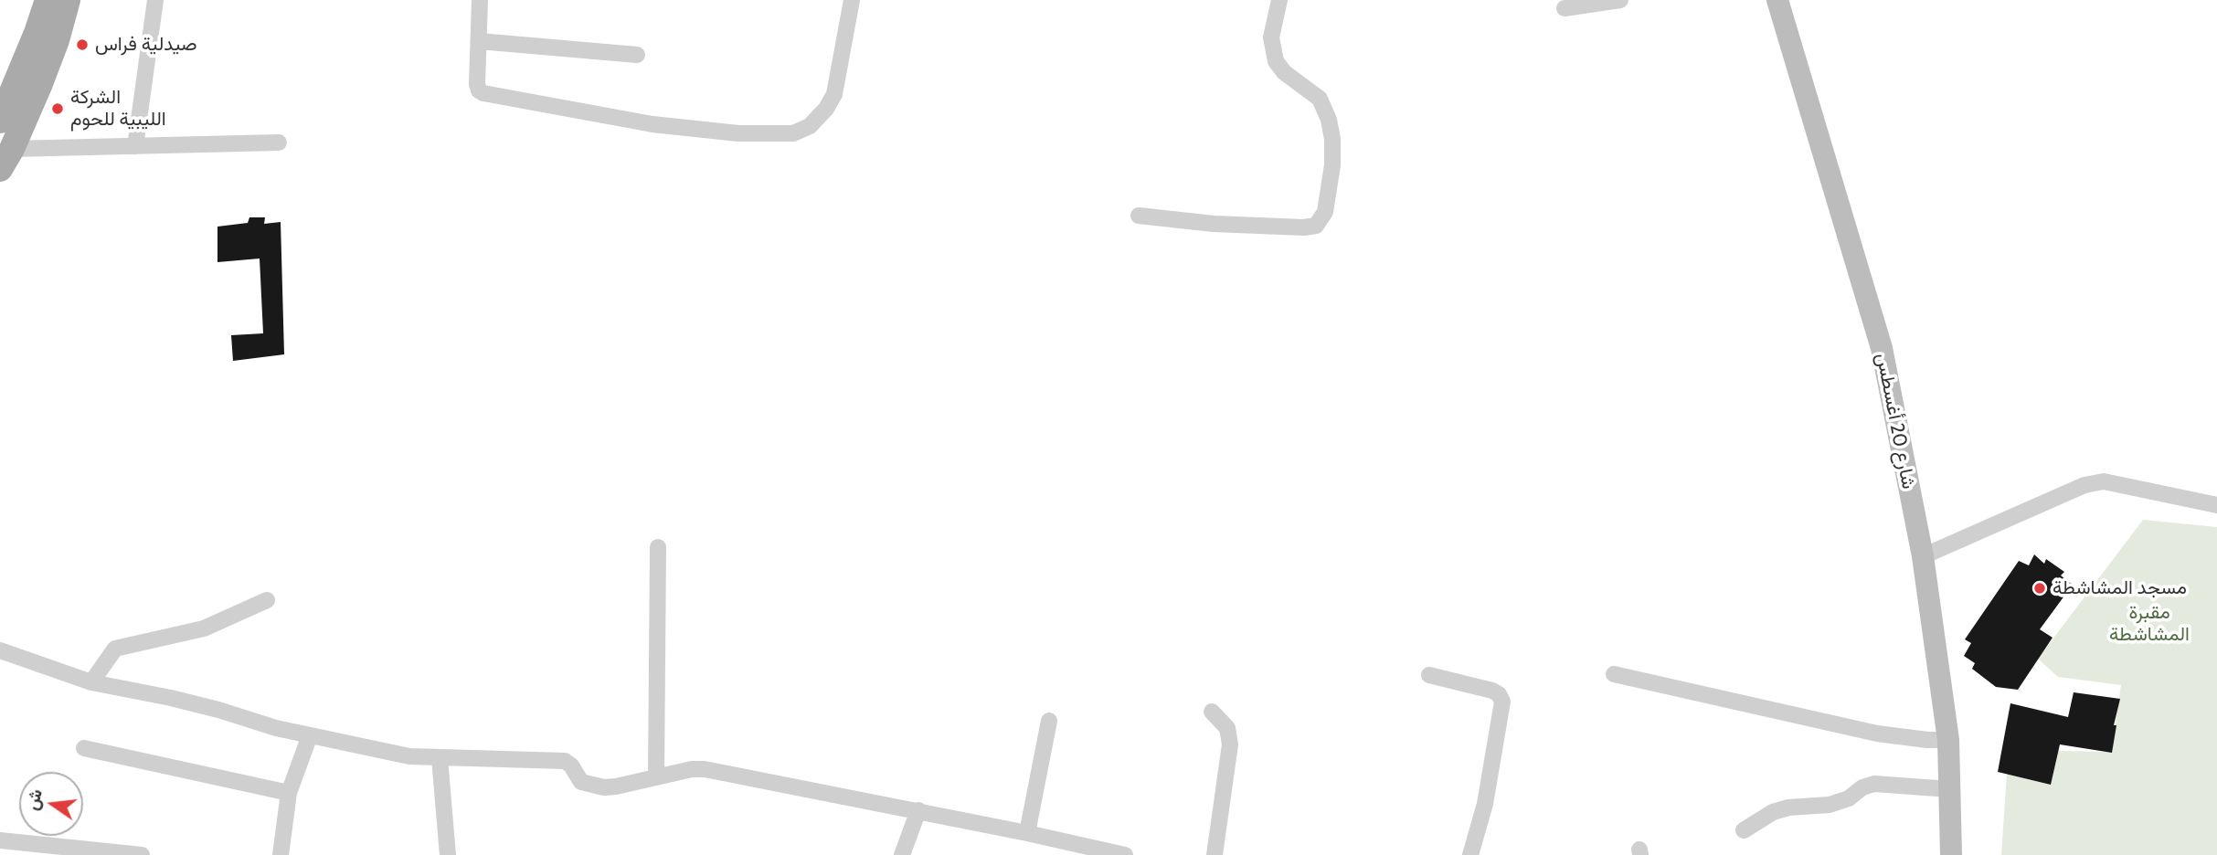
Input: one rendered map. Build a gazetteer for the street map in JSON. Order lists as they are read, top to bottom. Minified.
{"streets":{"street":["شارع 20 أغسطس"]},"parks":["مقبرة المشاشطة"],"places":["صيدلية فراس","الشركة الليبية للحوم","مسجد المشاشطة"],"north":"left"}
